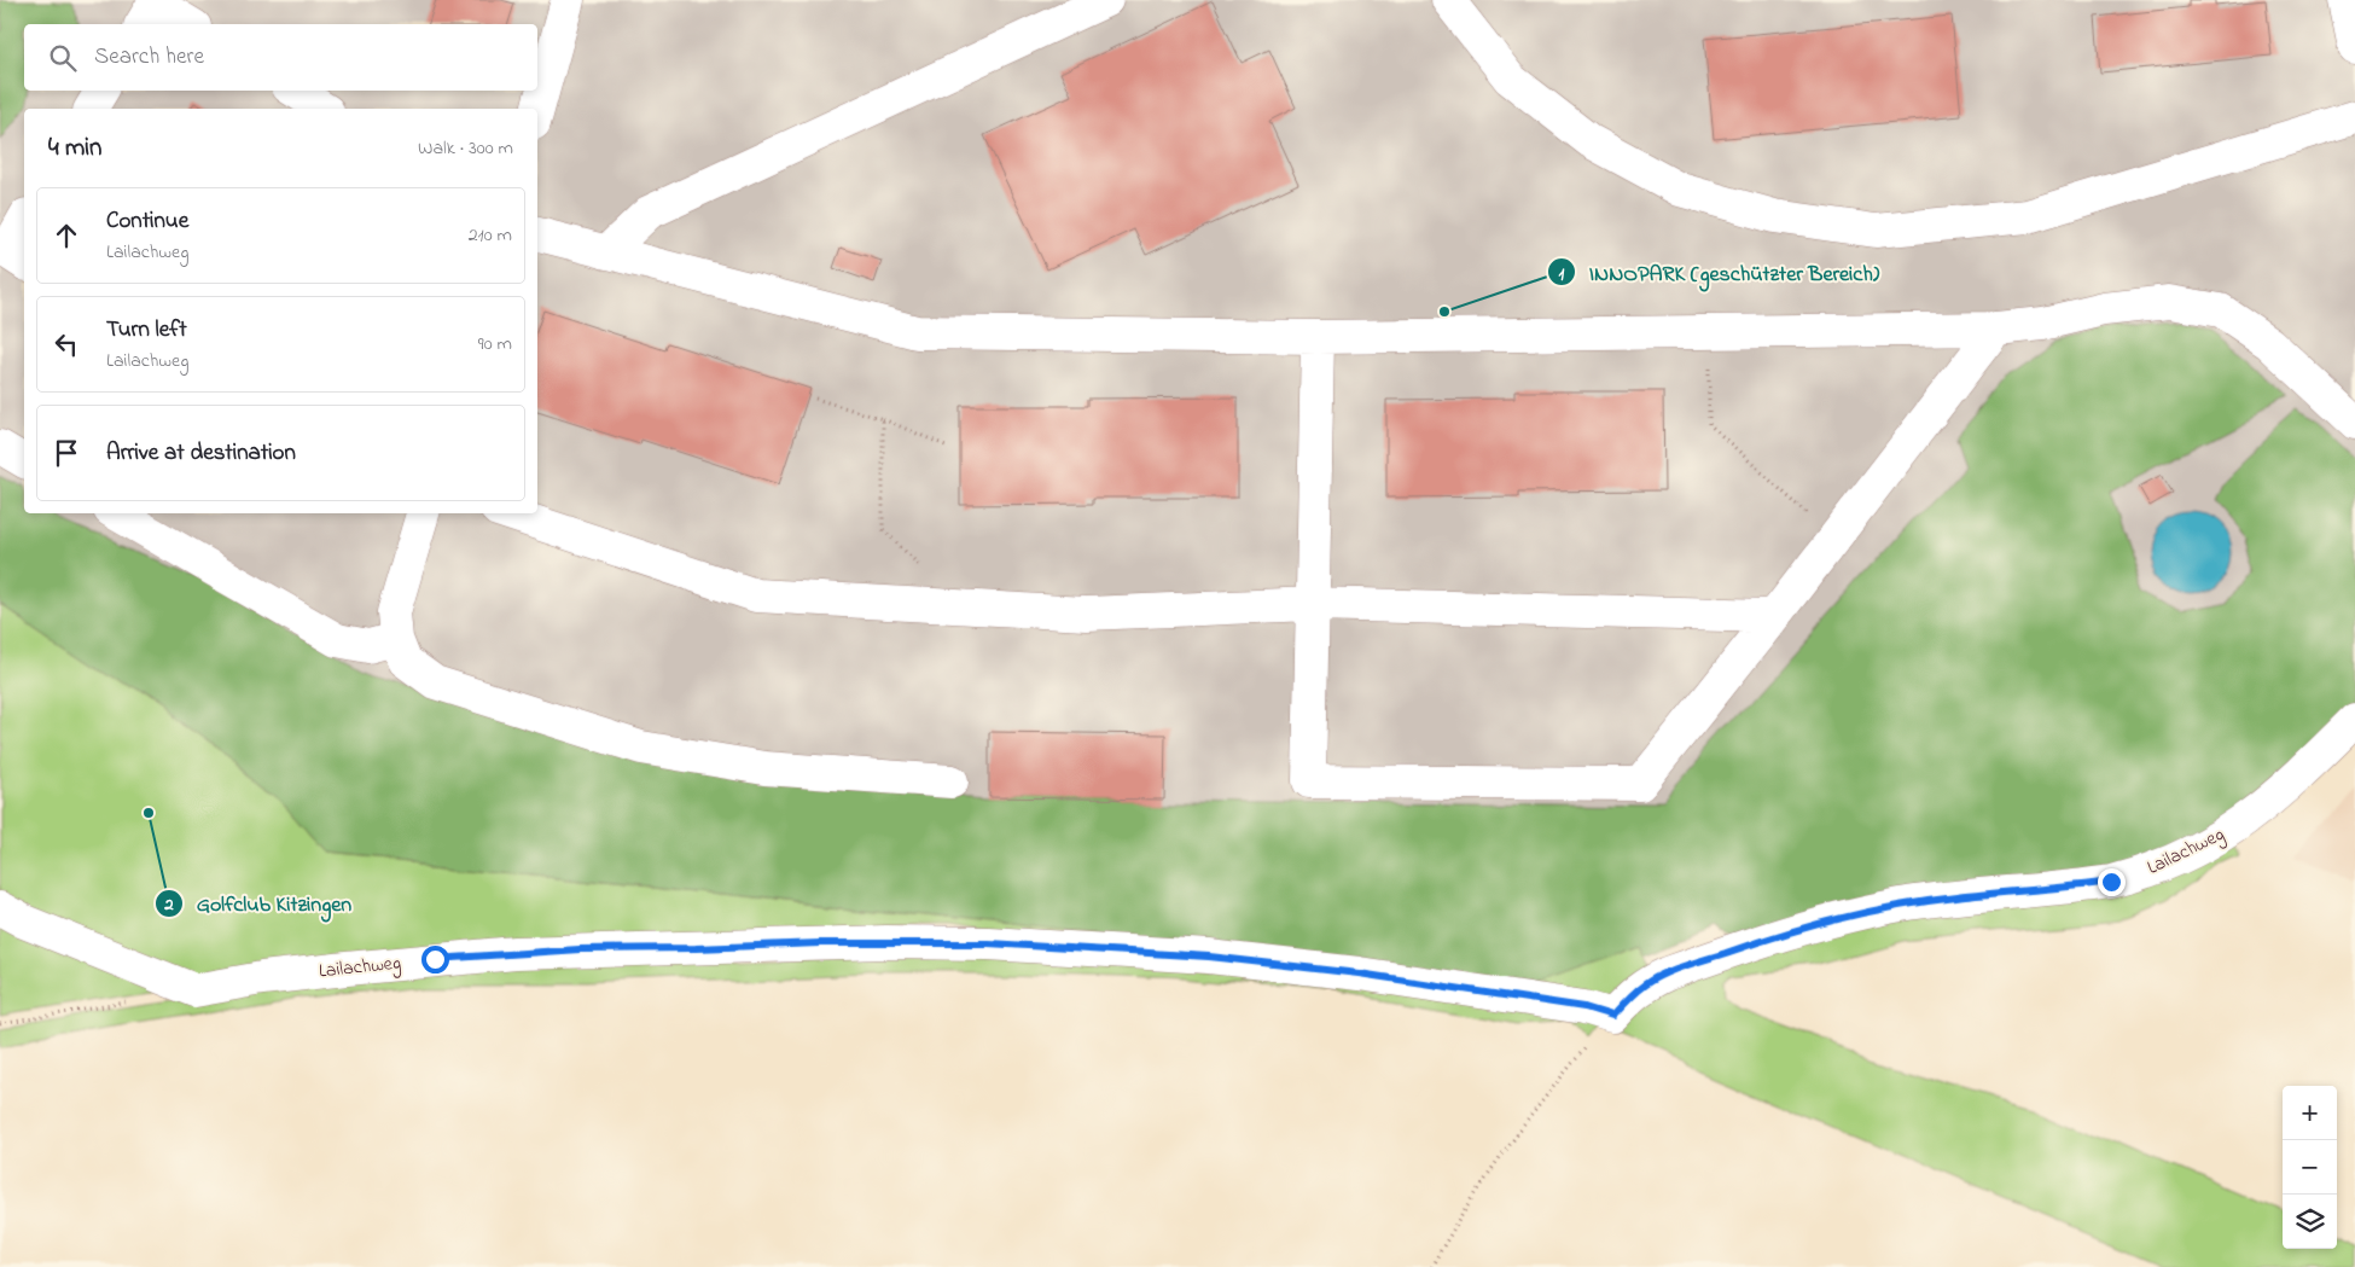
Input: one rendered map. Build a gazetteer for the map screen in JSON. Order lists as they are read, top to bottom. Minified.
{"streets":{"lane":["Lailachweg"]},"places":["INNOPARK (geschützter Bereich)","Golfclub Kitzingen"],"page":{"search":"Search here","heading":["4 min","Walk · 300 m"],"list":[["Continue","Lailachweg","210 m"],["Turn left","Lailachweg","90 m"],"Arrive at destination"],"map_buttons":["+","−"]}}
